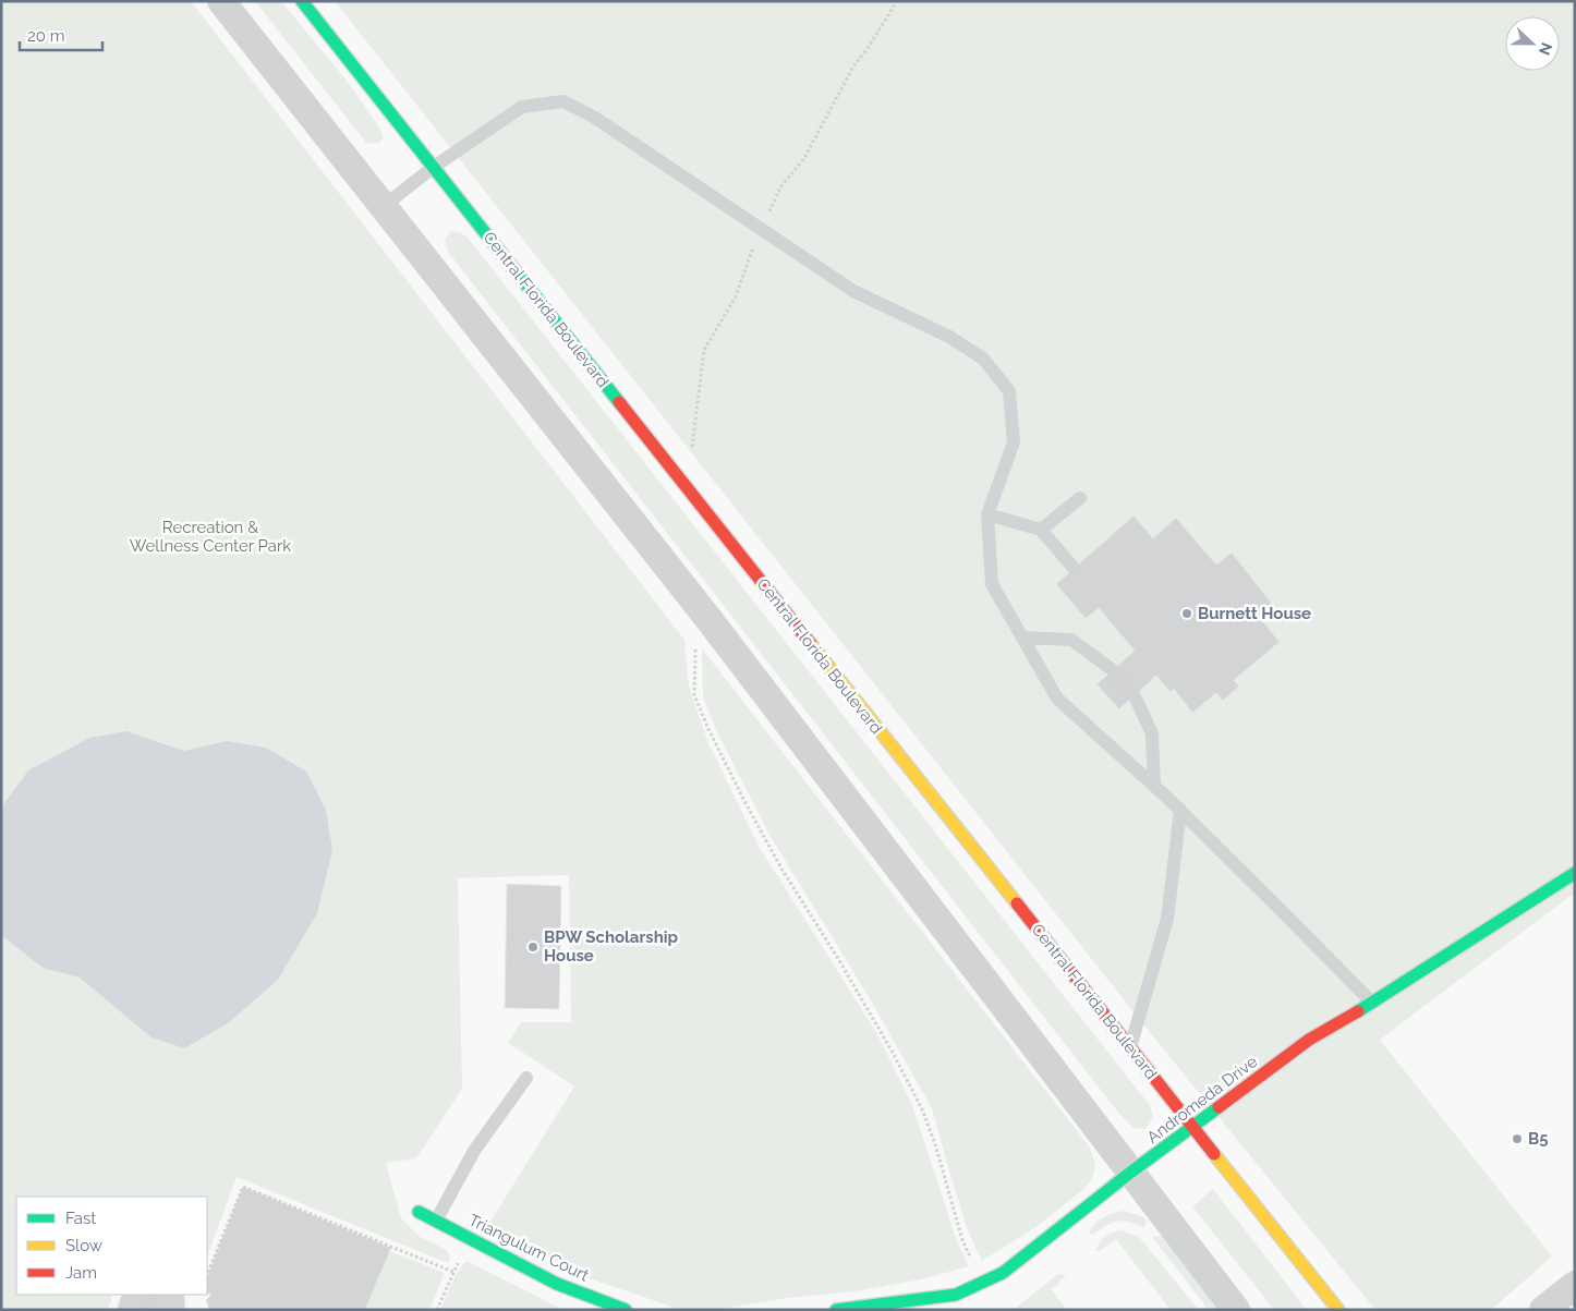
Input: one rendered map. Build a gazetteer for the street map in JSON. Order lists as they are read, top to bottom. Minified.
{"streets":{"street":["Central Florida Boulevard","Andromeda Drive","Triangulum Court"]},"crossings":[["Central Florida Boulevard","Andromeda Drive"]],"parks":["Recreation & Wellness Center Park"],"places":["Burnett House","BPW Scholarship House","B5"],"legend":["Fast","Slow","Jam"],"scale_bar":"20 m","north":"right"}
